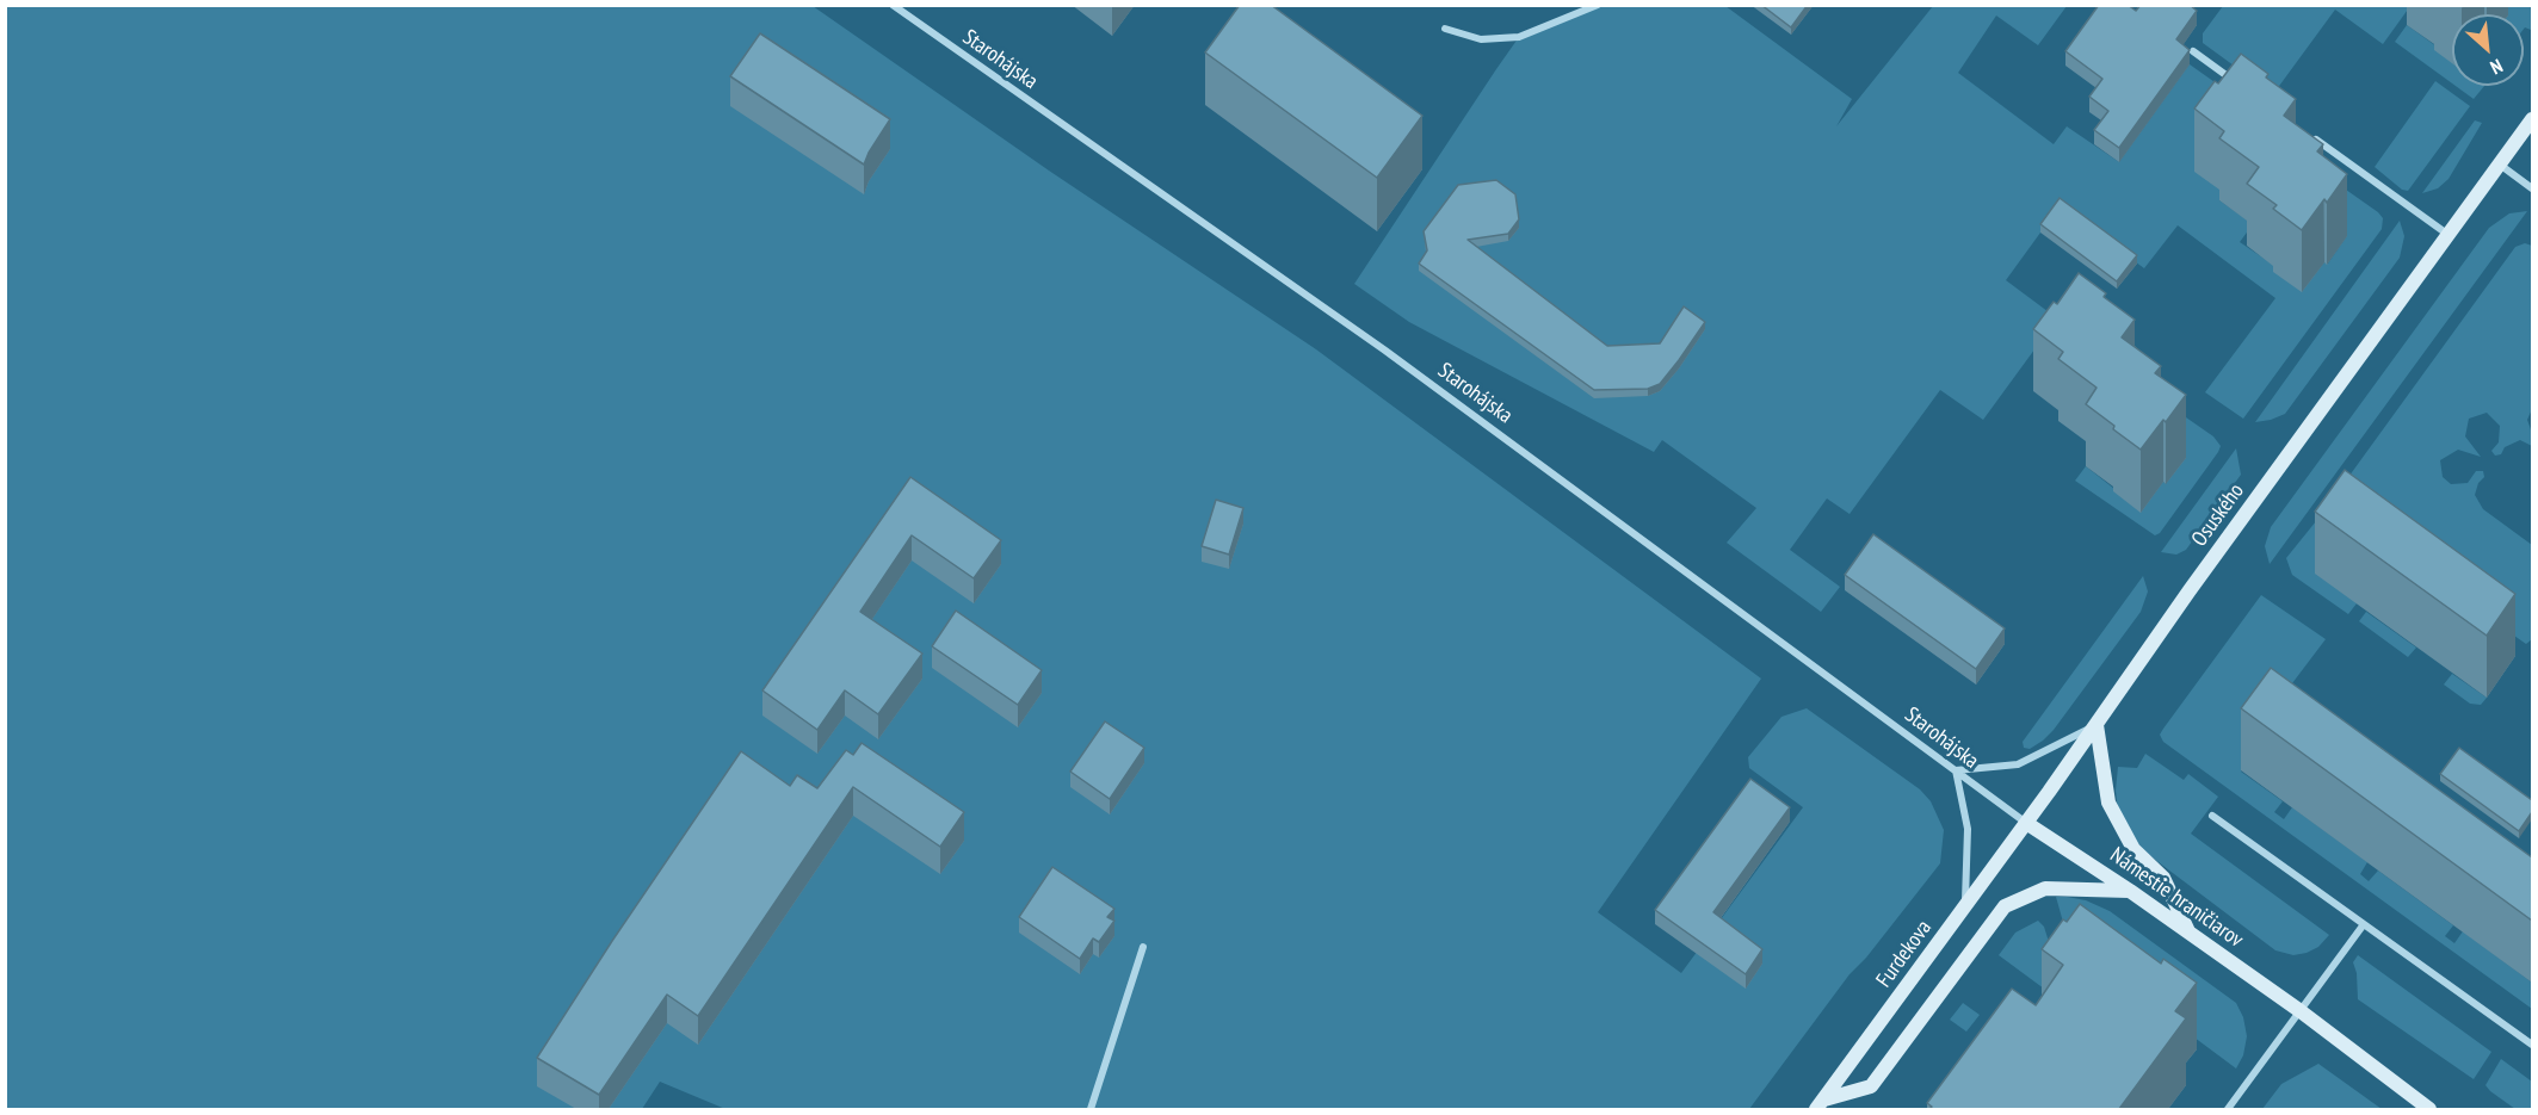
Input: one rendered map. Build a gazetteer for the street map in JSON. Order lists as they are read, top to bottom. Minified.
{"streets":{"street":["Starohájska","Osuského","Námestie hraničiarov","Furdekova"]},"crossings":[["Starohájska","Osuského"],["Starohájska","Námestie hraničiarov"],["Starohájska","Furdekova"],["Osuského","Námestie hraničiarov"],["Osuského","Furdekova"],["Námestie hraničiarov","Furdekova"]],"north":"bottom right"}
